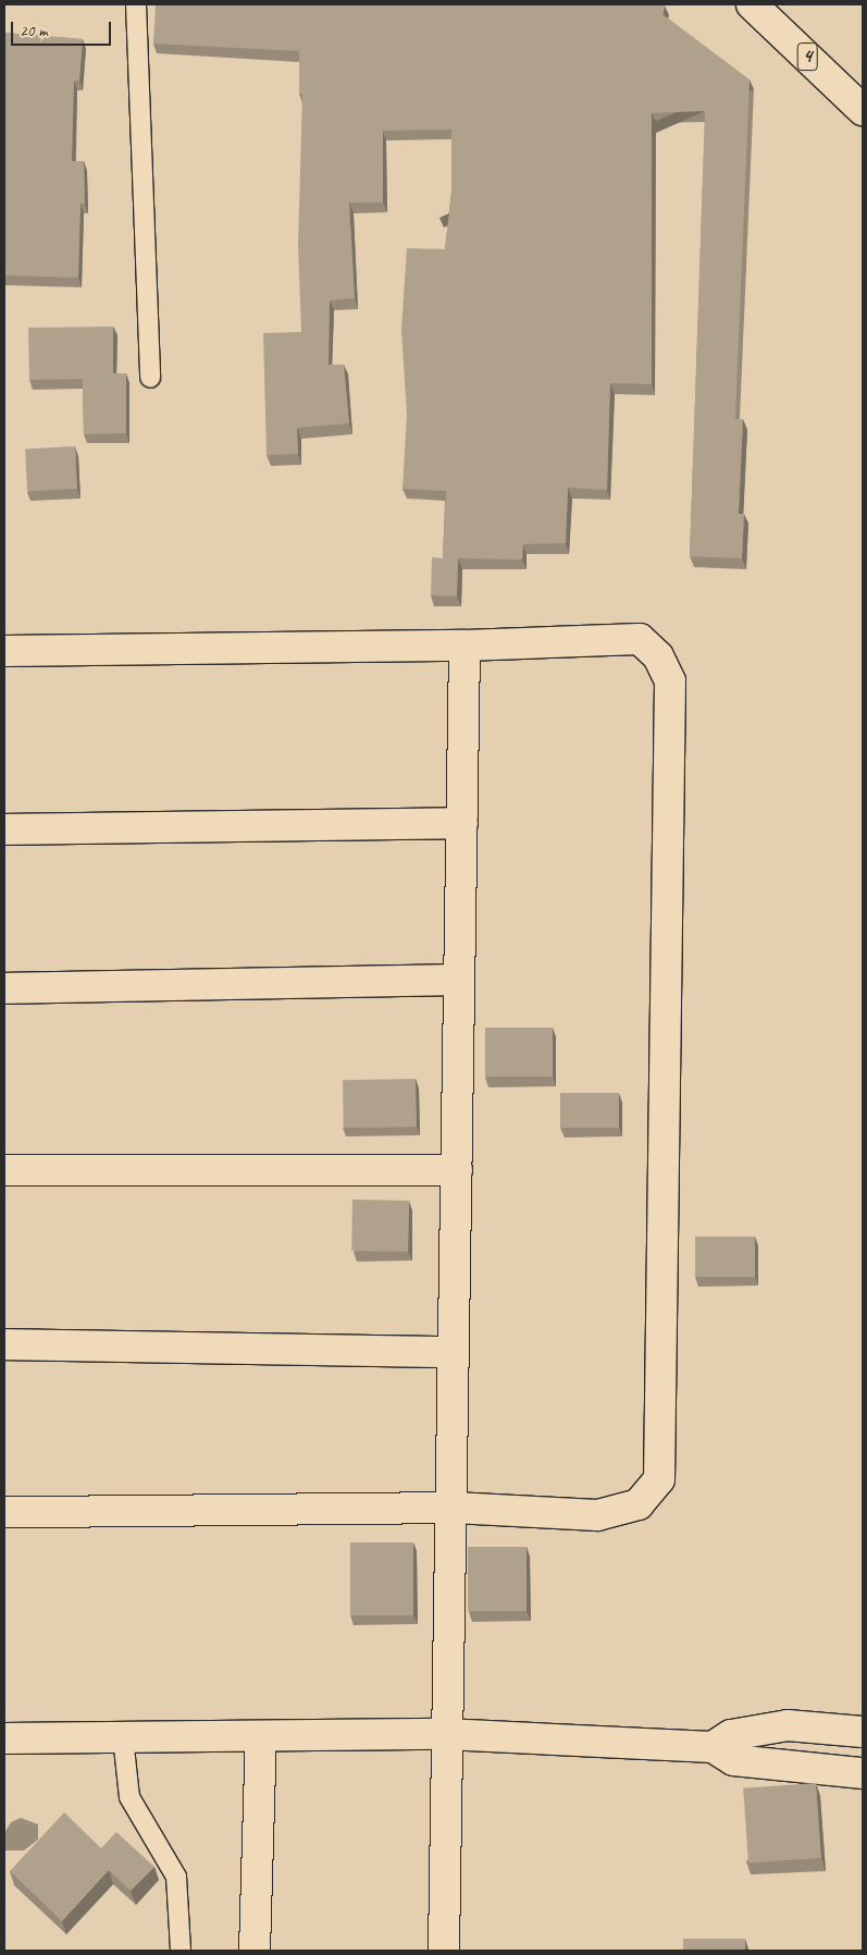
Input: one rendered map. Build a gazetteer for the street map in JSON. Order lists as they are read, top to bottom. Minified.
{"streets":{"main road":["4"]},"scale_bar":"20 m"}
